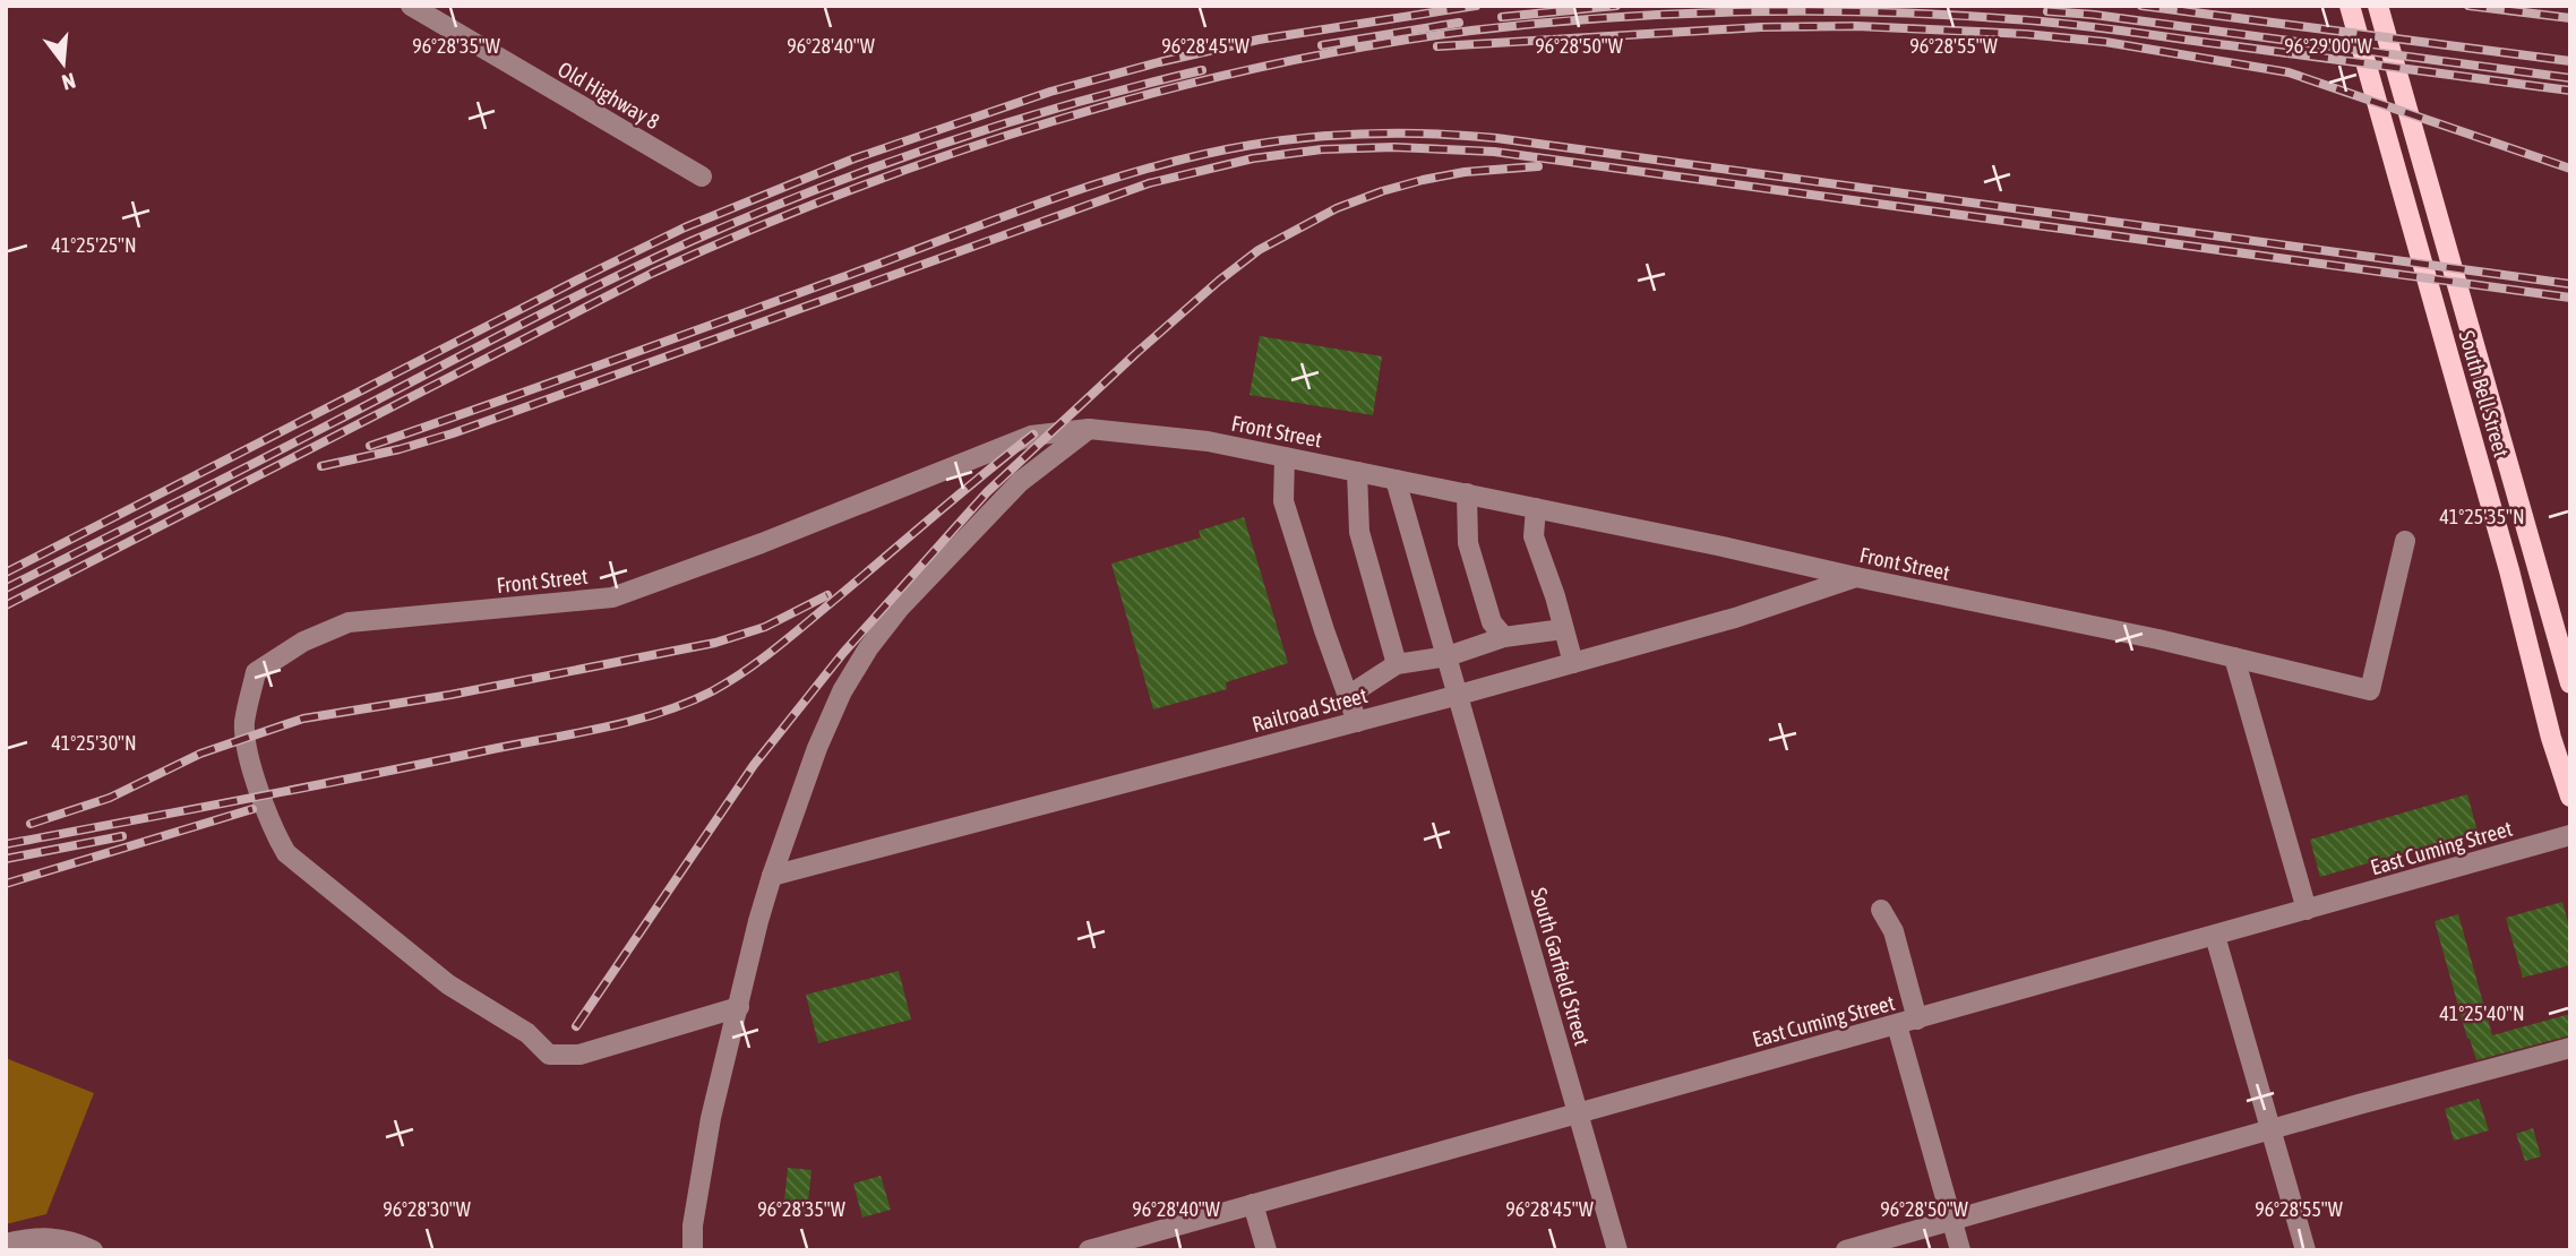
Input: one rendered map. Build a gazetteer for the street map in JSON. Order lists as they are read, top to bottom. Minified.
{"streets":{"main road":["South Bell Street"],"street":["Old Highway 8","Front Street","Railroad Street","East Cuming Street","South Garfield Street"]},"crossings":[["Front Street","Railroad Street"],["Front Street","South Garfield Street"],["Railroad Street","South Garfield Street"],["East Cuming Street","South Garfield Street"]],"north":"bottom","coordinates":["96°28'35\"W","96°28'40\"W","96°28'45\"W","96°28'50\"W","96°28'55\"W","96°29'00\"W","41°25'25\"N","41°25'35\"N","41°25'30\"N","41°25'40\"N","96°28'30\"W"]}
